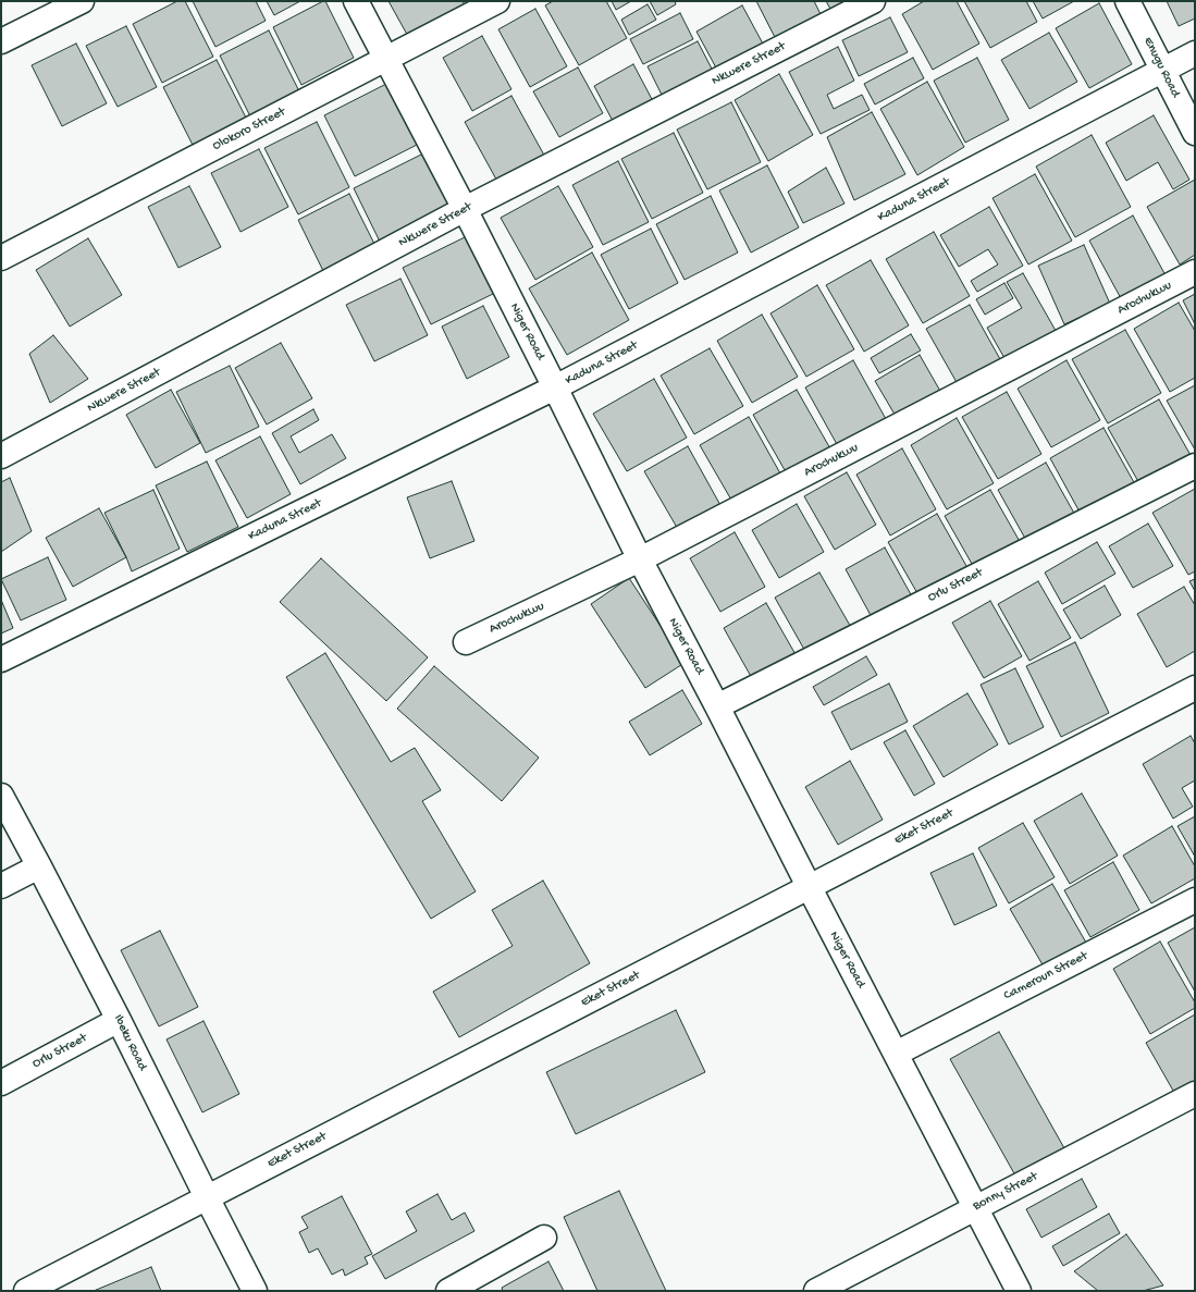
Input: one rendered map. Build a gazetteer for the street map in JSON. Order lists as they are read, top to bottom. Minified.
{"streets":{"street":["Nkwere Street","Enugu Road","Olokoro Street","Kaduna Street","Arochukwu","Niger Road","Orlu Street","Eket Street","Cameroun Street","Ibeku Road","Bonny Street"]},"crossings":[["Nkwere Street","Niger Road"],["Enugu Road","Kaduna Street"],["Olokoro Street","Niger Road"],["Kaduna Street","Niger Road"],["Arochukwu","Niger Road"],["Niger Road","Orlu Street"],["Niger Road","Eket Street"],["Niger Road","Cameroun Street"],["Niger Road","Bonny Street"],["Orlu Street","Ibeku Road"],["Eket Street","Ibeku Road"]]}
